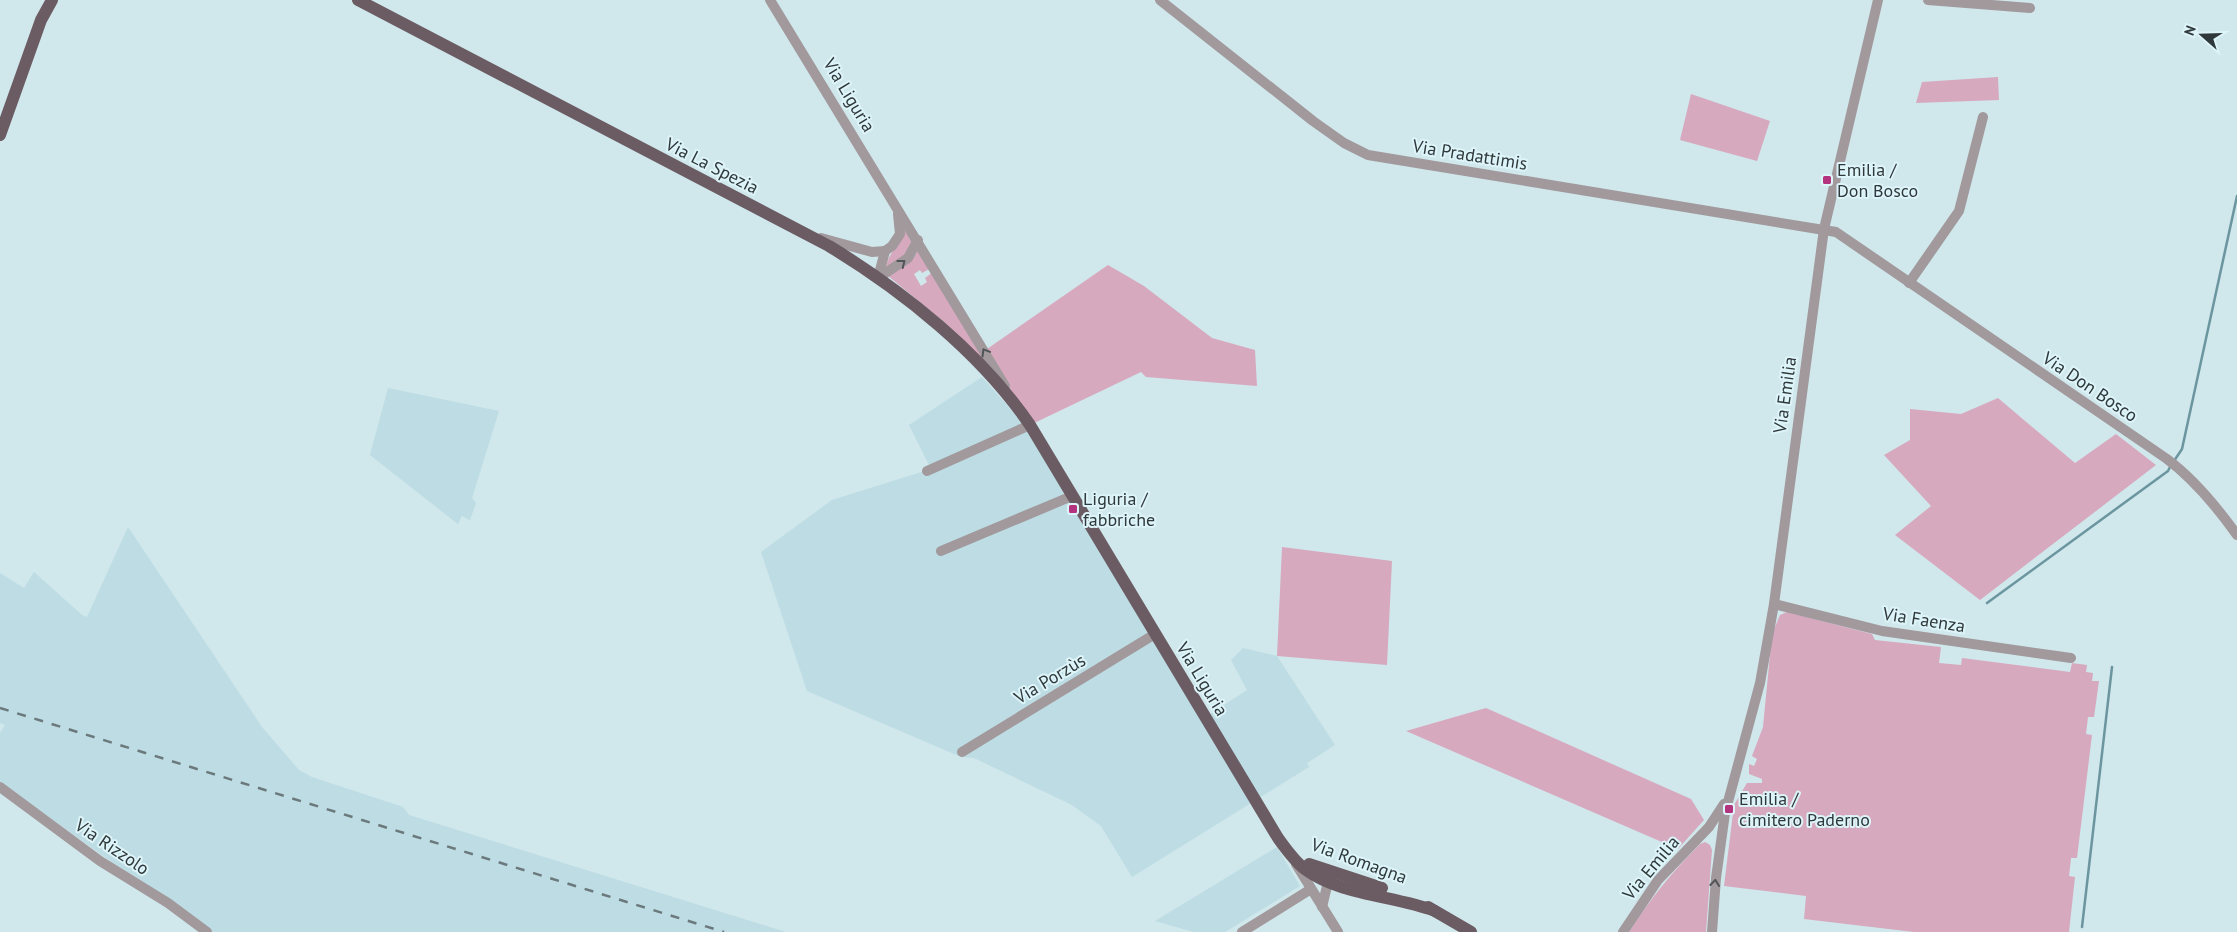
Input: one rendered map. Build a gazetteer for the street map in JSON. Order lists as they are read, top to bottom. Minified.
{"streets":{"main road":["Via Liguria","Via La Spezia","Via Romagna"],"street":["Via Pradattimis","Via Don Bosco","Via Emilia","Via Faenza","Via Porzùs","Via Rizzolo"]},"crossings":[["Via Liguria","Via La Spezia"],["Via Liguria","Via Porzùs"],["Via Liguria","Via Romagna"],["Via Pradattimis","Via Don Bosco"],["Via Pradattimis","Via Emilia"],["Via Don Bosco","Via Emilia"],["Via Emilia","Via Faenza"]],"places":{"transit":["Emilia / Don Bosco","Liguria / fabbriche","Emilia / cimitero Paderno"]},"north":"left"}
